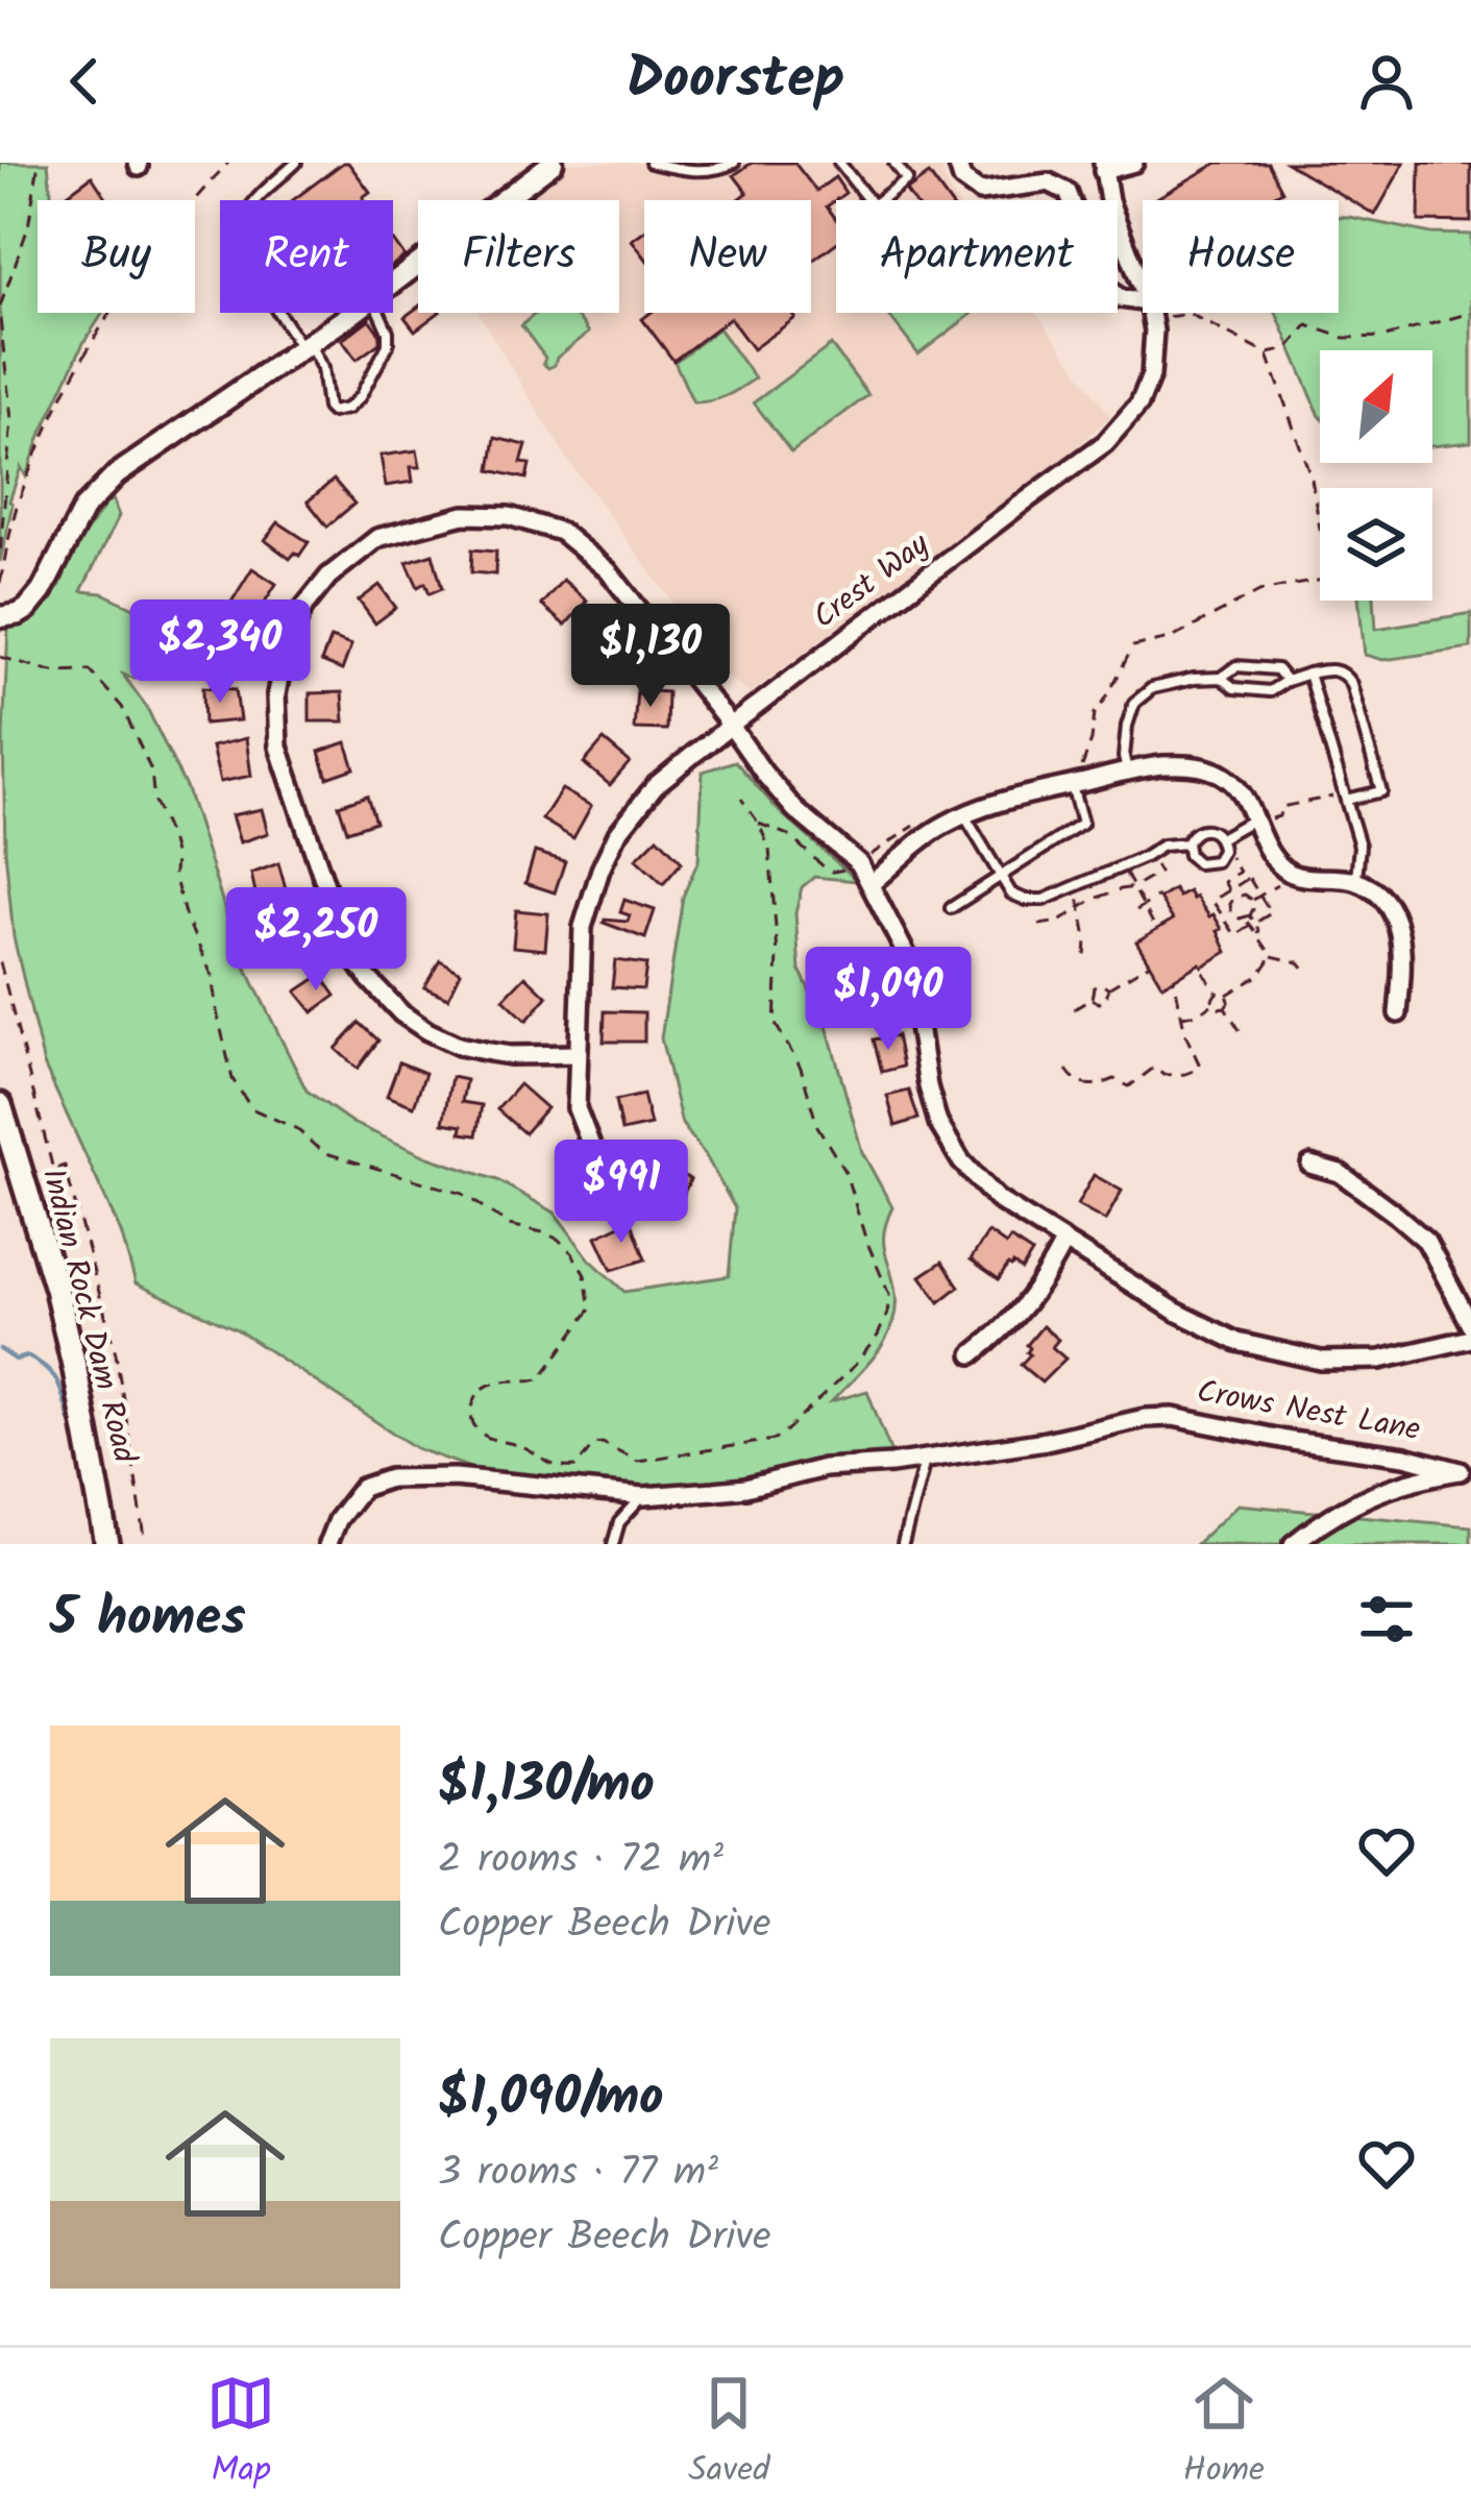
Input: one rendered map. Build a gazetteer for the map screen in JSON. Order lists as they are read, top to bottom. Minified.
{"streets":{"main road":["Indian Rock Dam Road"],"street":["Crest Way","Crows Nest Lane"]},"north":"top right","page":{"header":"Doorstep","chip":["Buy","Rent","Filters","New","Apartment","House"],"price":["$2,340","$1,130","$2,250","$1,090","$991"],"heading":"5 homes","list":[{"name":"$1,130/mo","note":"2 rooms · 72 m² · Copper Beech Drive"},{"name":"$1,090/mo","note":"3 rooms · 77 m² · Copper Beech Drive"}],"tabs":["Map","Saved","Home"]}}
